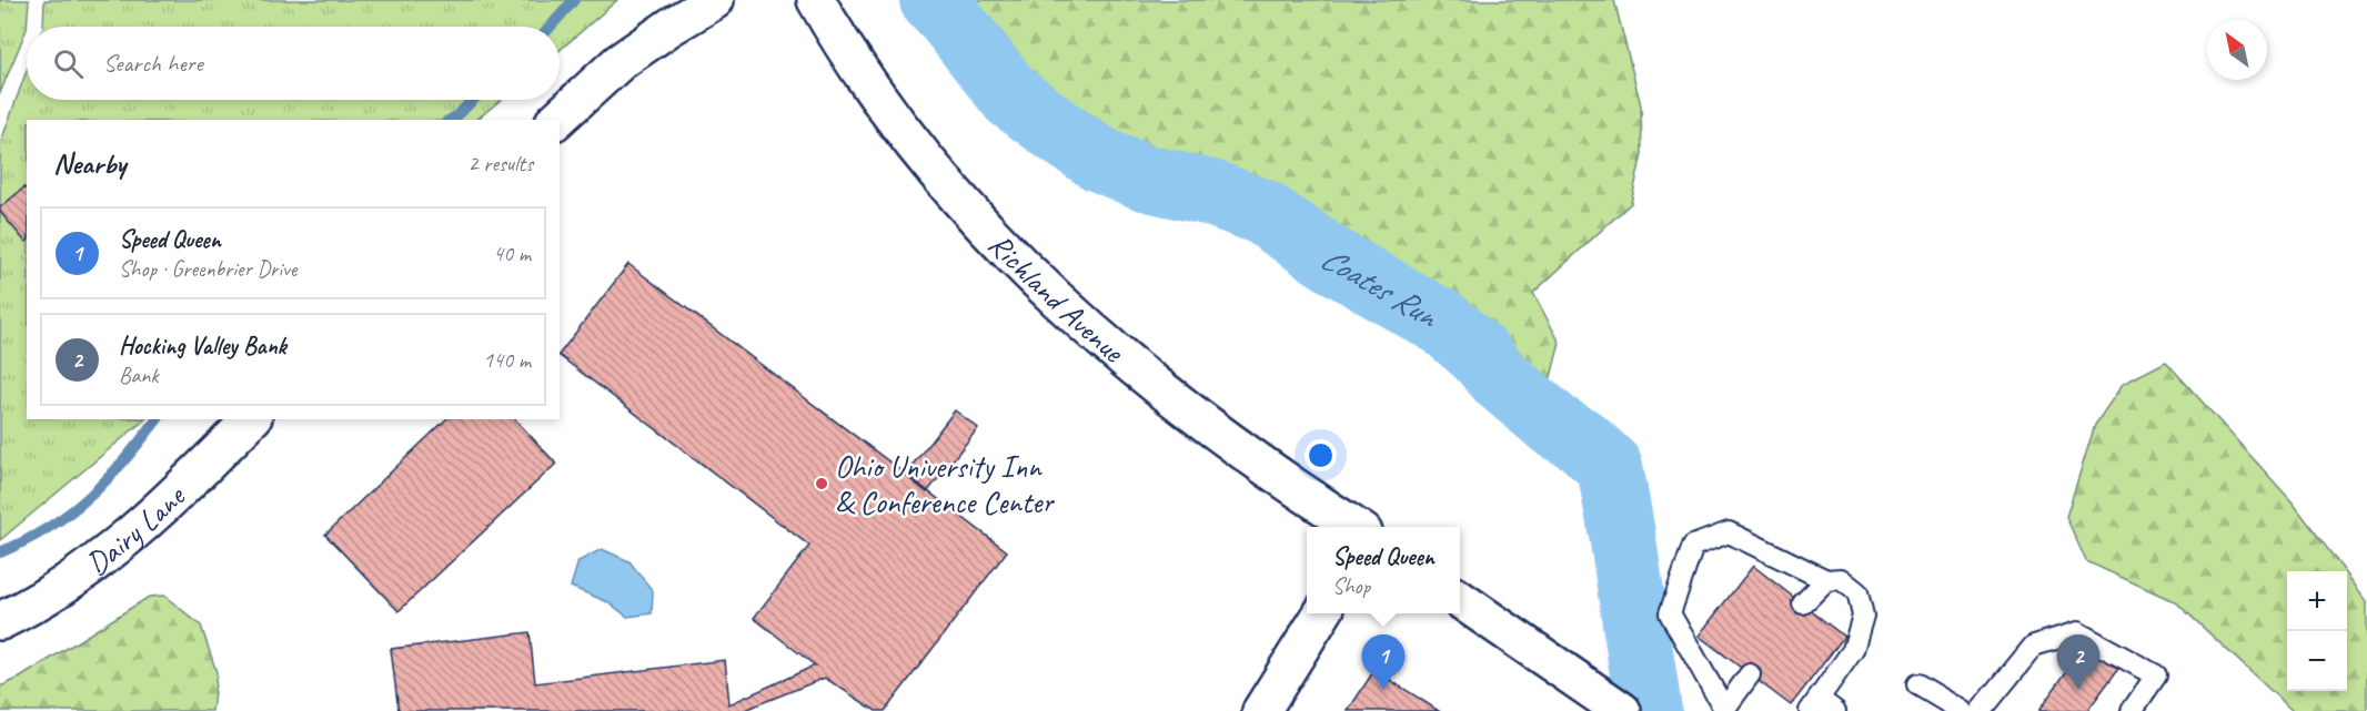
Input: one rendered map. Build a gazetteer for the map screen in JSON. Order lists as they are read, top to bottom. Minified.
{"streets":{"main road":["Richland Avenue","Dairy Lane"]},"water":["Coates Run"],"places":["Ohio University Inn & Conference Center"],"north":"top left","page":{"search":"Search here","heading":["Nearby","2 results"],"list":[{"mark":"1","name":"Speed Queen","note":"Shop · Greenbrier Drive","value":"40 m"},{"mark":"2","name":"Hocking Valley Bank","note":"Bank","value":"140 m"}],"popup":["Speed Queen","Shop"],"map_buttons":["+","−"],"pins":["1","2"]}}
